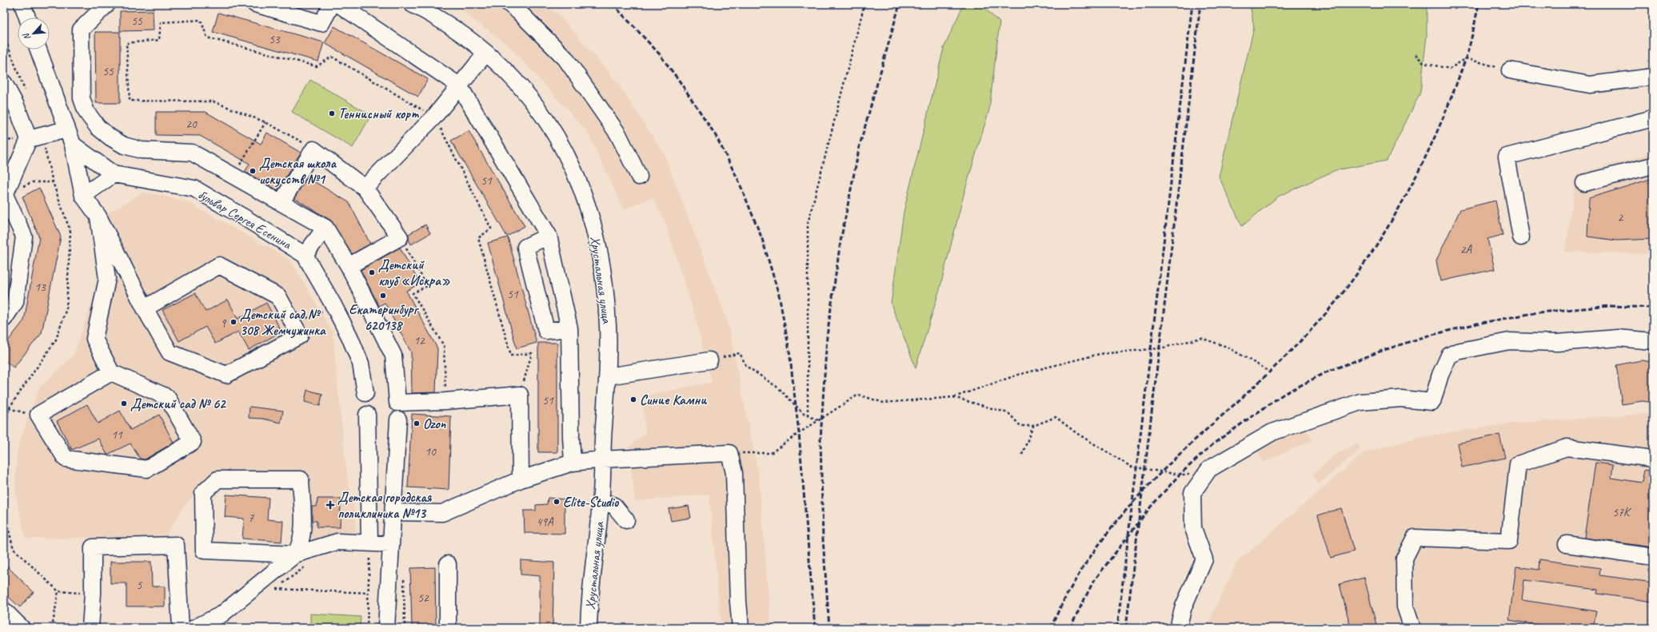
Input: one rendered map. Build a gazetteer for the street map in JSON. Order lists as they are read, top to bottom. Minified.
{"streets":{"street":["бульвар Сергея Есенина","Хрустальная улица"]},"places":{"other":["Теннисный корт","Детская школа искусств №1","Детский клуб «Искра»","Екатеринбург 620138","Детский сад № 308 Жемчужинка","Синие Камни","Детский сад № 62","Ozon","Elite-Studio"],"health":["Детская городская поликлиника №13"]},"house_numbers":["55","53","55","20","51","2","2А","13","51","9","12","51","11","10","57К","7","49А","5","52"],"north":"bottom left"}
